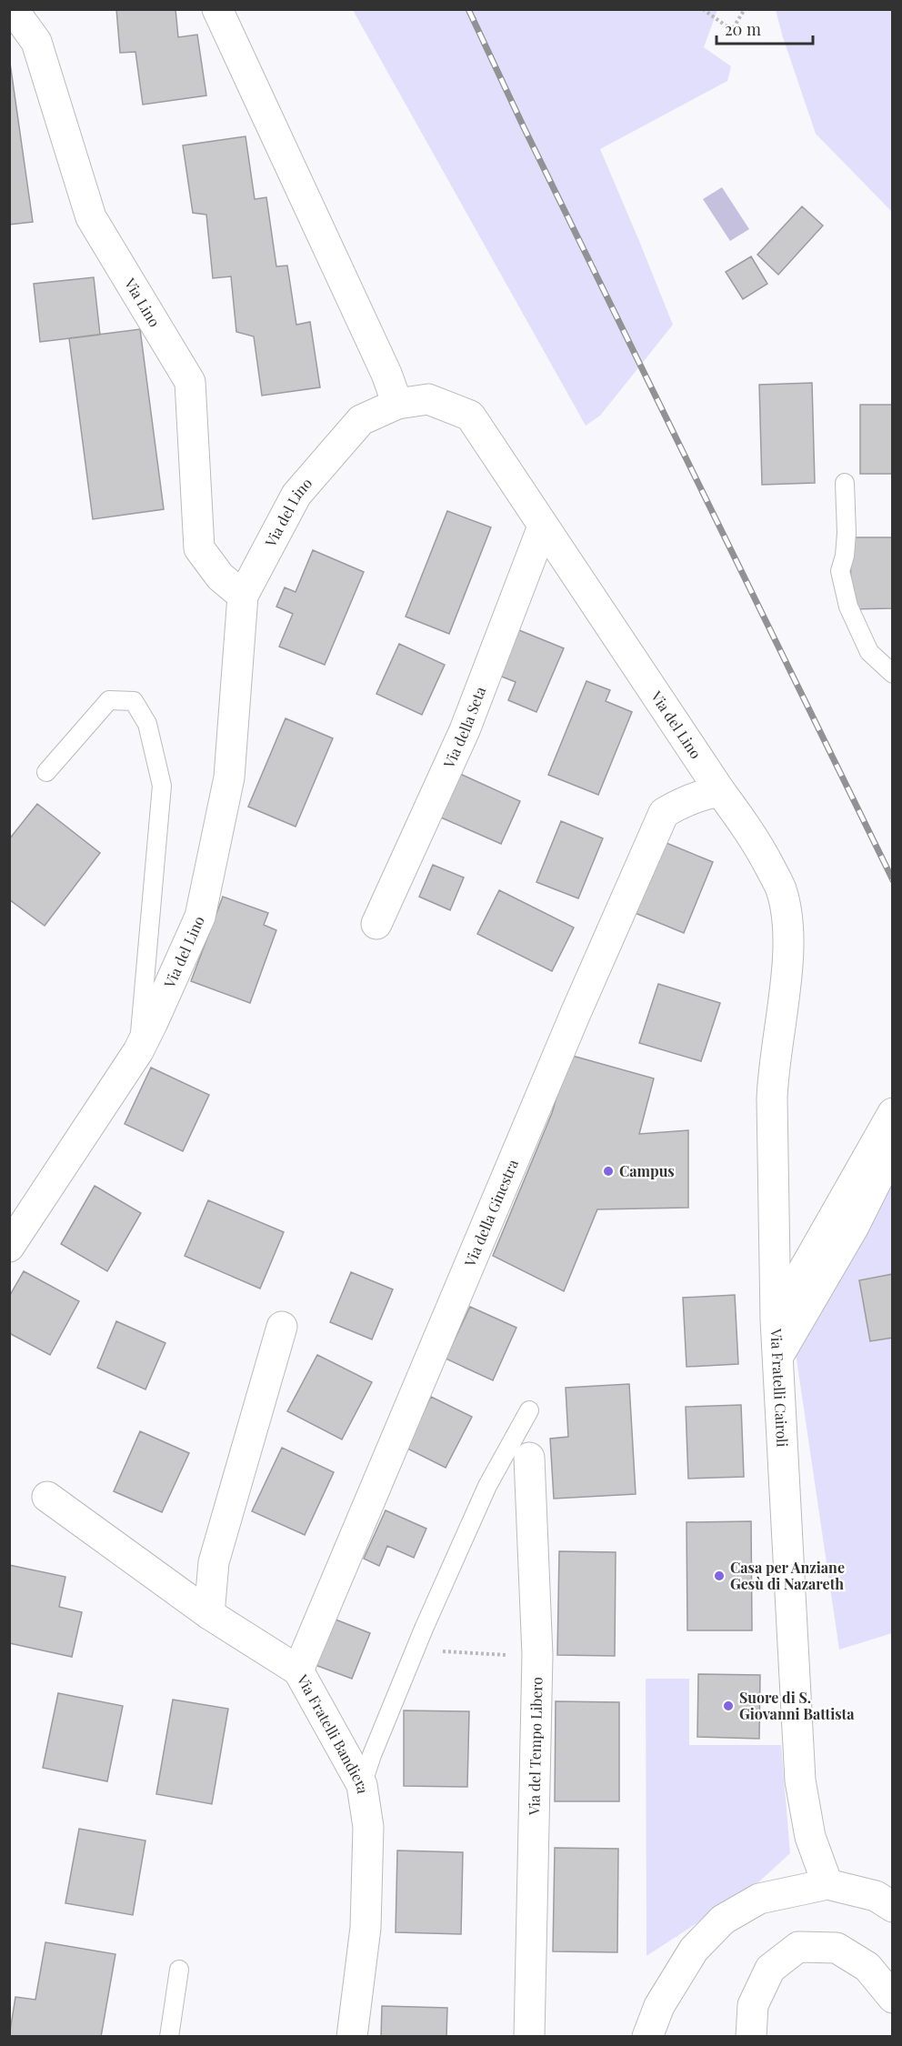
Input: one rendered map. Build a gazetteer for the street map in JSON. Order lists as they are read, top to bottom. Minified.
{"streets":{"street":["Via Lino","Via del Lino","Via della Seta","Via della Ginestra","Via Fratelli Cairoli","Via Fratelli Bandiera","Via del Tempo Libero"]},"crossings":[["Via Lino","Via del Lino"],["Via del Lino","Via della Seta"],["Via del Lino","Via della Ginestra"],["Via del Lino","Via Fratelli Cairoli"],["Via della Ginestra","Via Fratelli Bandiera"]],"places":["Campus","Casa per Anziane Gesù di Nazareth","Suore di S. Giovanni Battista"],"scale_bar":"20 m"}
